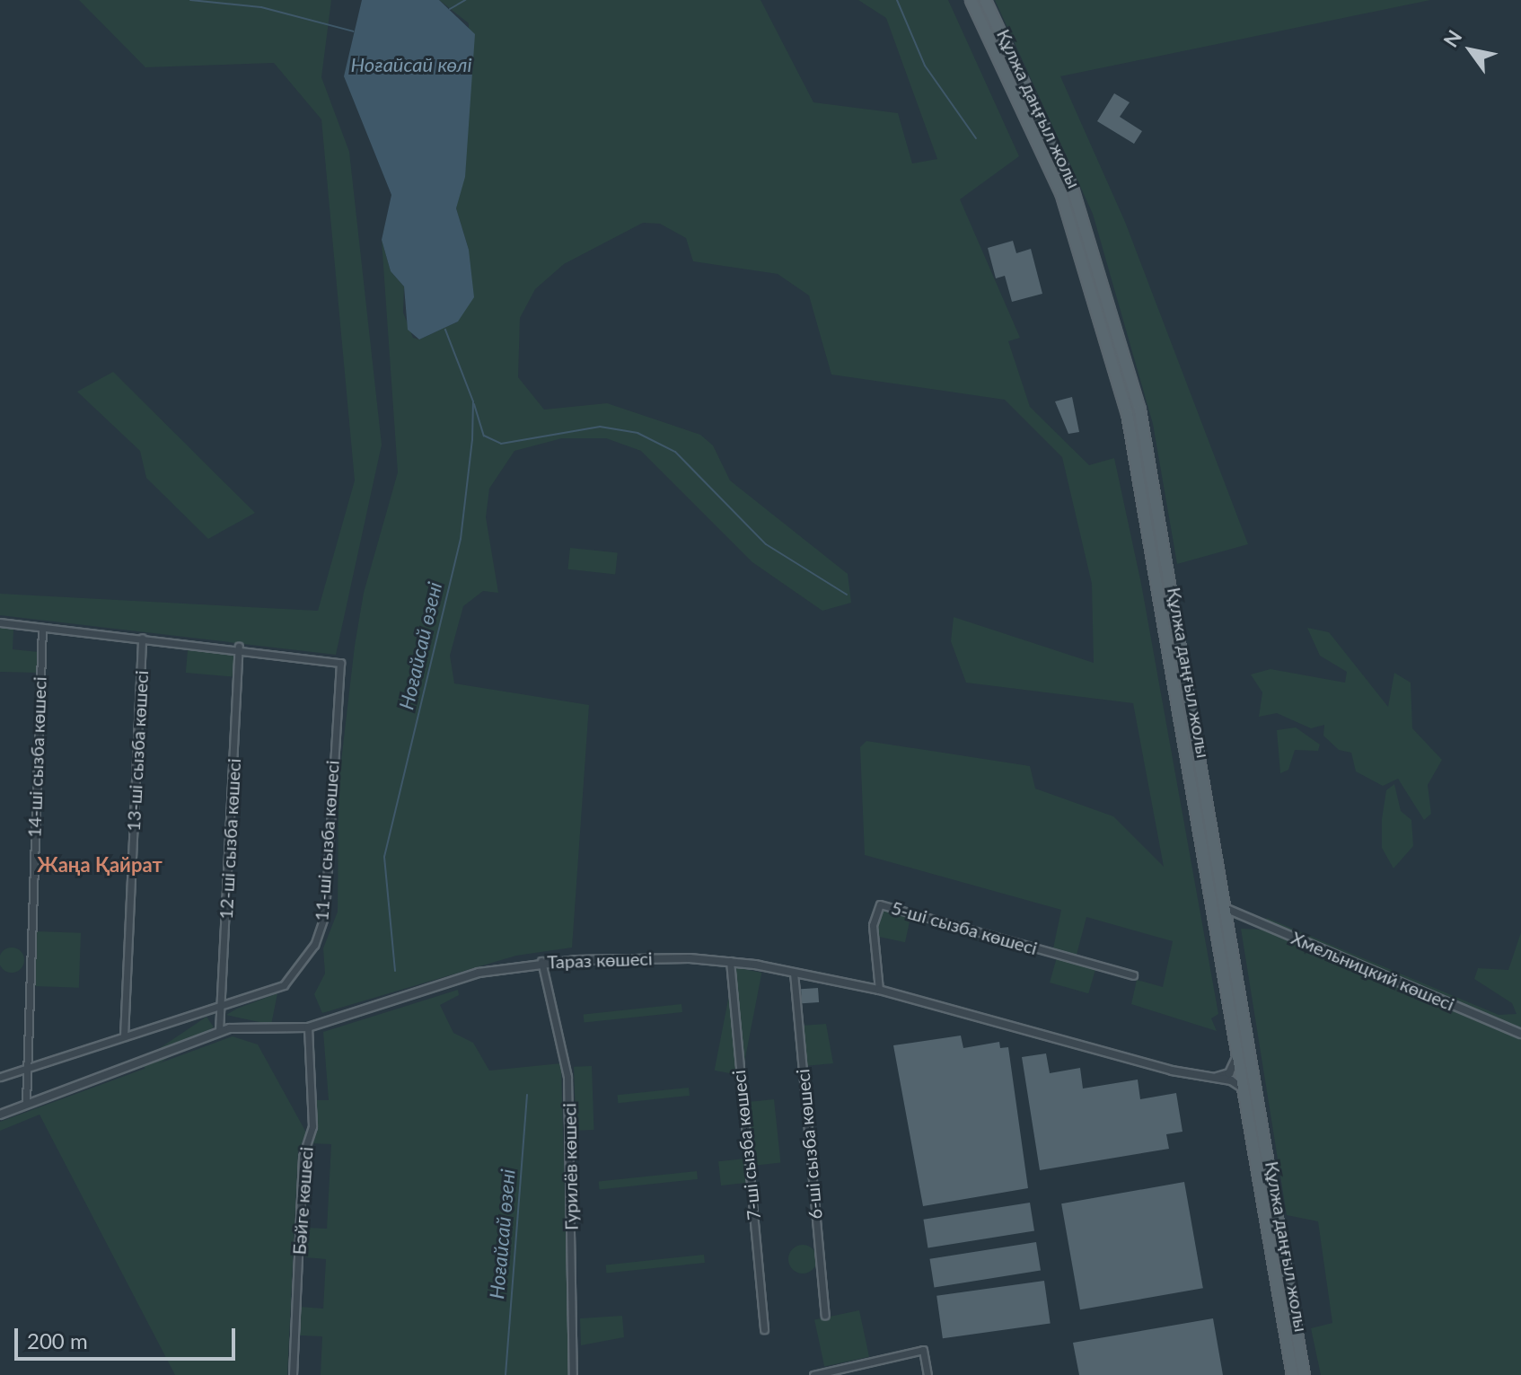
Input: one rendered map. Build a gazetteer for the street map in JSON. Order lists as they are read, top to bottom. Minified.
{"streets":{"main road":["Құлжа даңғыл жолы"],"street":["13-ші сызба көшесі","14-ші сызба көшесі","12-ші сызба көшесі","11-ші сызба көшесі","5-ші сызба көшесі","Тараз көшесі","Хмельницкий көшесі","6-ші сызба көшесі","7-ші сызба көшесі","Гурилёв көшесі","Бәйге көшесі"]},"crossings":[["Құлжа даңғыл жолы","Тараз көшесі"],["Құлжа даңғыл жолы","Хмельницкий көшесі"],["13-ші сызба көшесі","11-ші сызба көшесі"],["14-ші сызба көшесі","11-ші сызба көшесі"],["14-ші сызба көшесі","Тараз көшесі"],["12-ші сызба көшесі","11-ші сызба көшесі"],["12-ші сызба көшесі","Тараз көшесі"],["5-ші сызба көшесі","Тараз көшесі"],["Тараз көшесі","6-ші сызба көшесі"],["Тараз көшесі","7-ші сызба көшесі"],["Тараз көшесі","Гурилёв көшесі"],["Тараз көшесі","Бәйге көшесі"]],"districts":["Жаңа Қайрат"],"water":["Ноғайсай көлі","Ноғайсай өзені"],"scale_bar":"200 m","north":"top left"}
